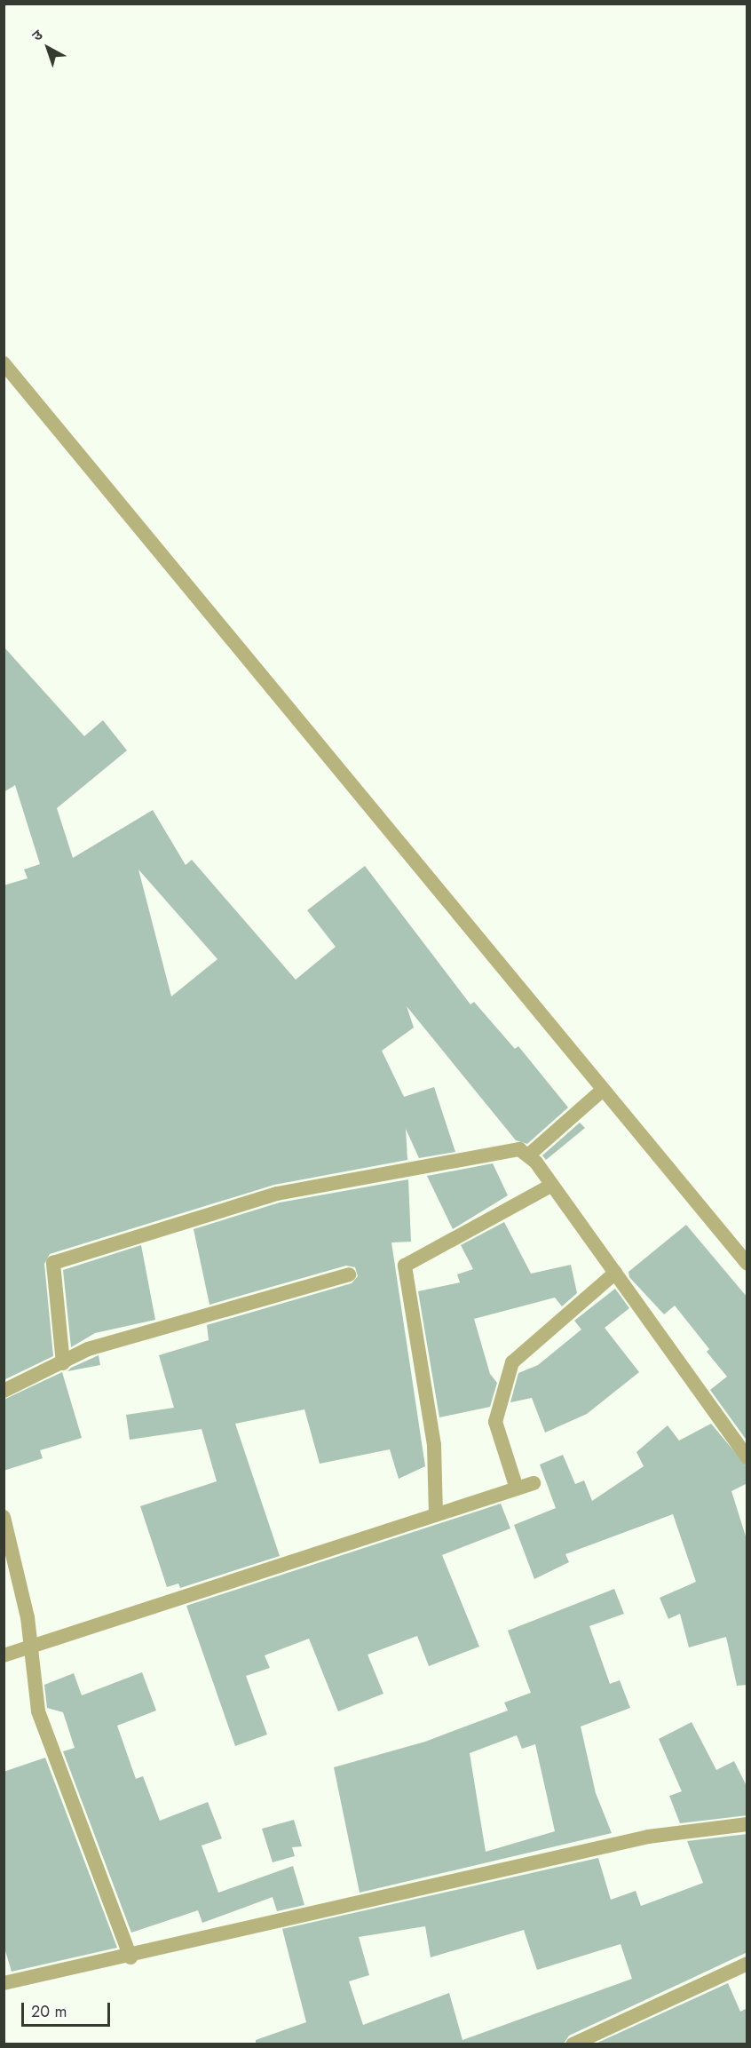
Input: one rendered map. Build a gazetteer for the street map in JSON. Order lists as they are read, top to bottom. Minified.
{"scale_bar":"20 m","north":"top left"}
